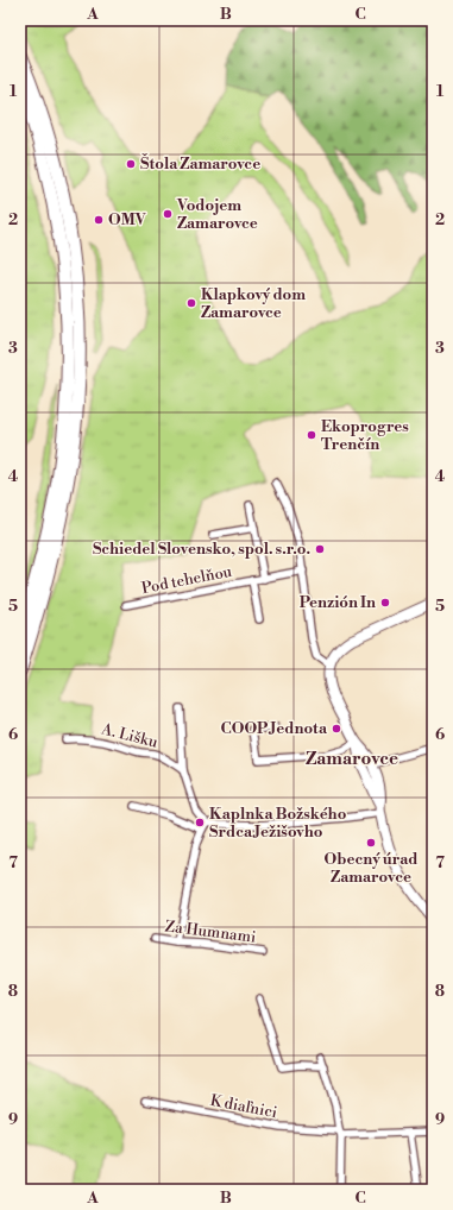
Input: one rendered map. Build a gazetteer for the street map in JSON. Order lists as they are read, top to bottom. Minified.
{"streets":{"street":["Pod tehelňou","A. Lišku","Za Humnami","K diaľnici"]},"districts":["Zamarovce"],"places":["Štola Zamarovce","Vodojem Zamarovce","OMV","Klapkový dom Zamarovce","Ekoprogres Trenčín","Schiedel Slovensko, spol. s.r.o.","Penzión In","COOP Jednota","Kaplnka Božského Srdca Ježišovho","Obecný úrad Zamarovce"],"grid":{"columns":["A","B","C"],"rows":["1","2","3","4","5","6","7","8","9"]}}
